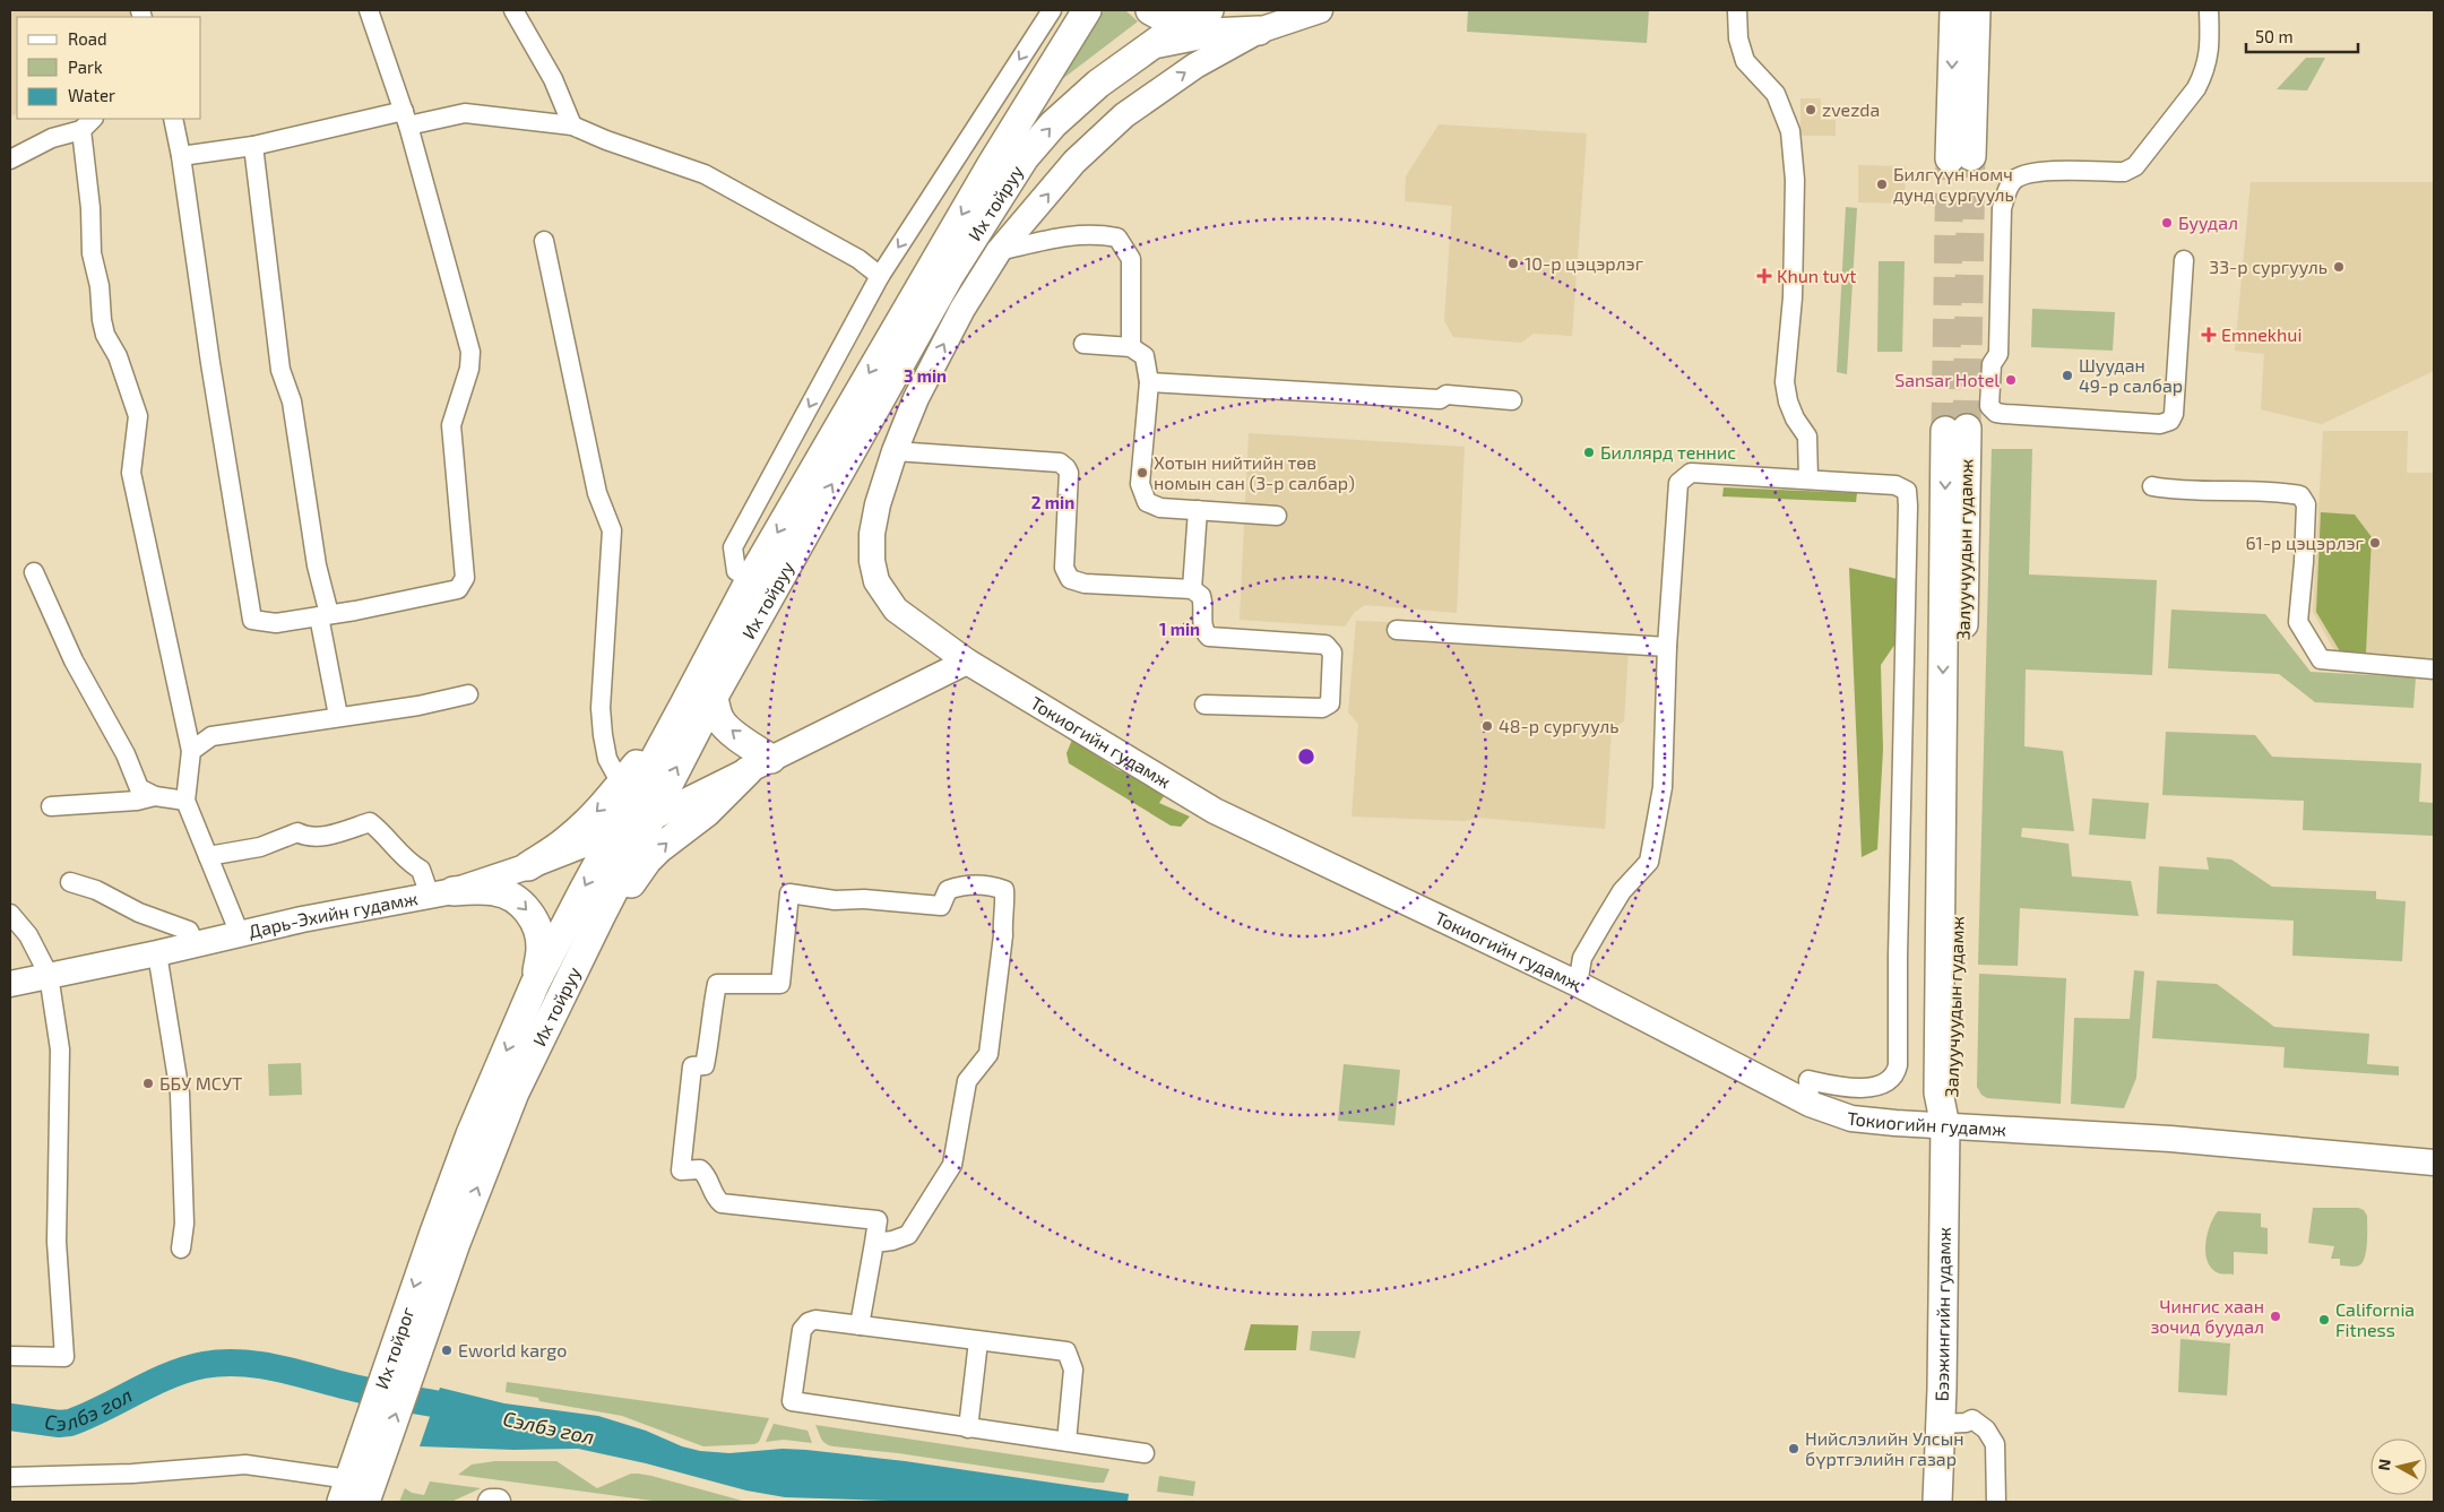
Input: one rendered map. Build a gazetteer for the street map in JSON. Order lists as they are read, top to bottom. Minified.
{"streets":{"main road":["Их тойруу","Залуучуудын гудамж","Токиогийн гудамж","Дарь-Эхийн гудамж","Бээжингийн гудамж","Их тойрог"]},"crossings":[["Их тойруу","Дарь-Эхийн гудамж"],["Их тойруу","Их тойрог"],["Залуучуудын гудамж","Токиогийн гудамж"],["Залуучуудын гудамж","Бээжингийн гудамж"],["Токиогийн гудамж","Бээжингийн гудамж"]],"water":["Сэлбэ гол"],"places":{"other":["zvezda","Билгүүн номч дунд сургууль","Буудал","10-р цэцэрлэг","33-р сургууль","Шуудан 49-р салбар","Sansar Hotel","Биллярд теннис","Хотын нийтийн төв номын сан (3-р салбар)","61-р цэцэрлэг","48-р сургууль","ББУ МСУТ","Чингис хаан зочид буудал","California Fitness","Eworld kargo","Нийслэлийн Улсын бүртгэлийн газар"],"health":["Khun tuvt","Emnekhui"]},"legend":["Road","Park","Water"],"scale_bar":"50 m","north":"left","rings":["3 min","2 min","1 min"]}
